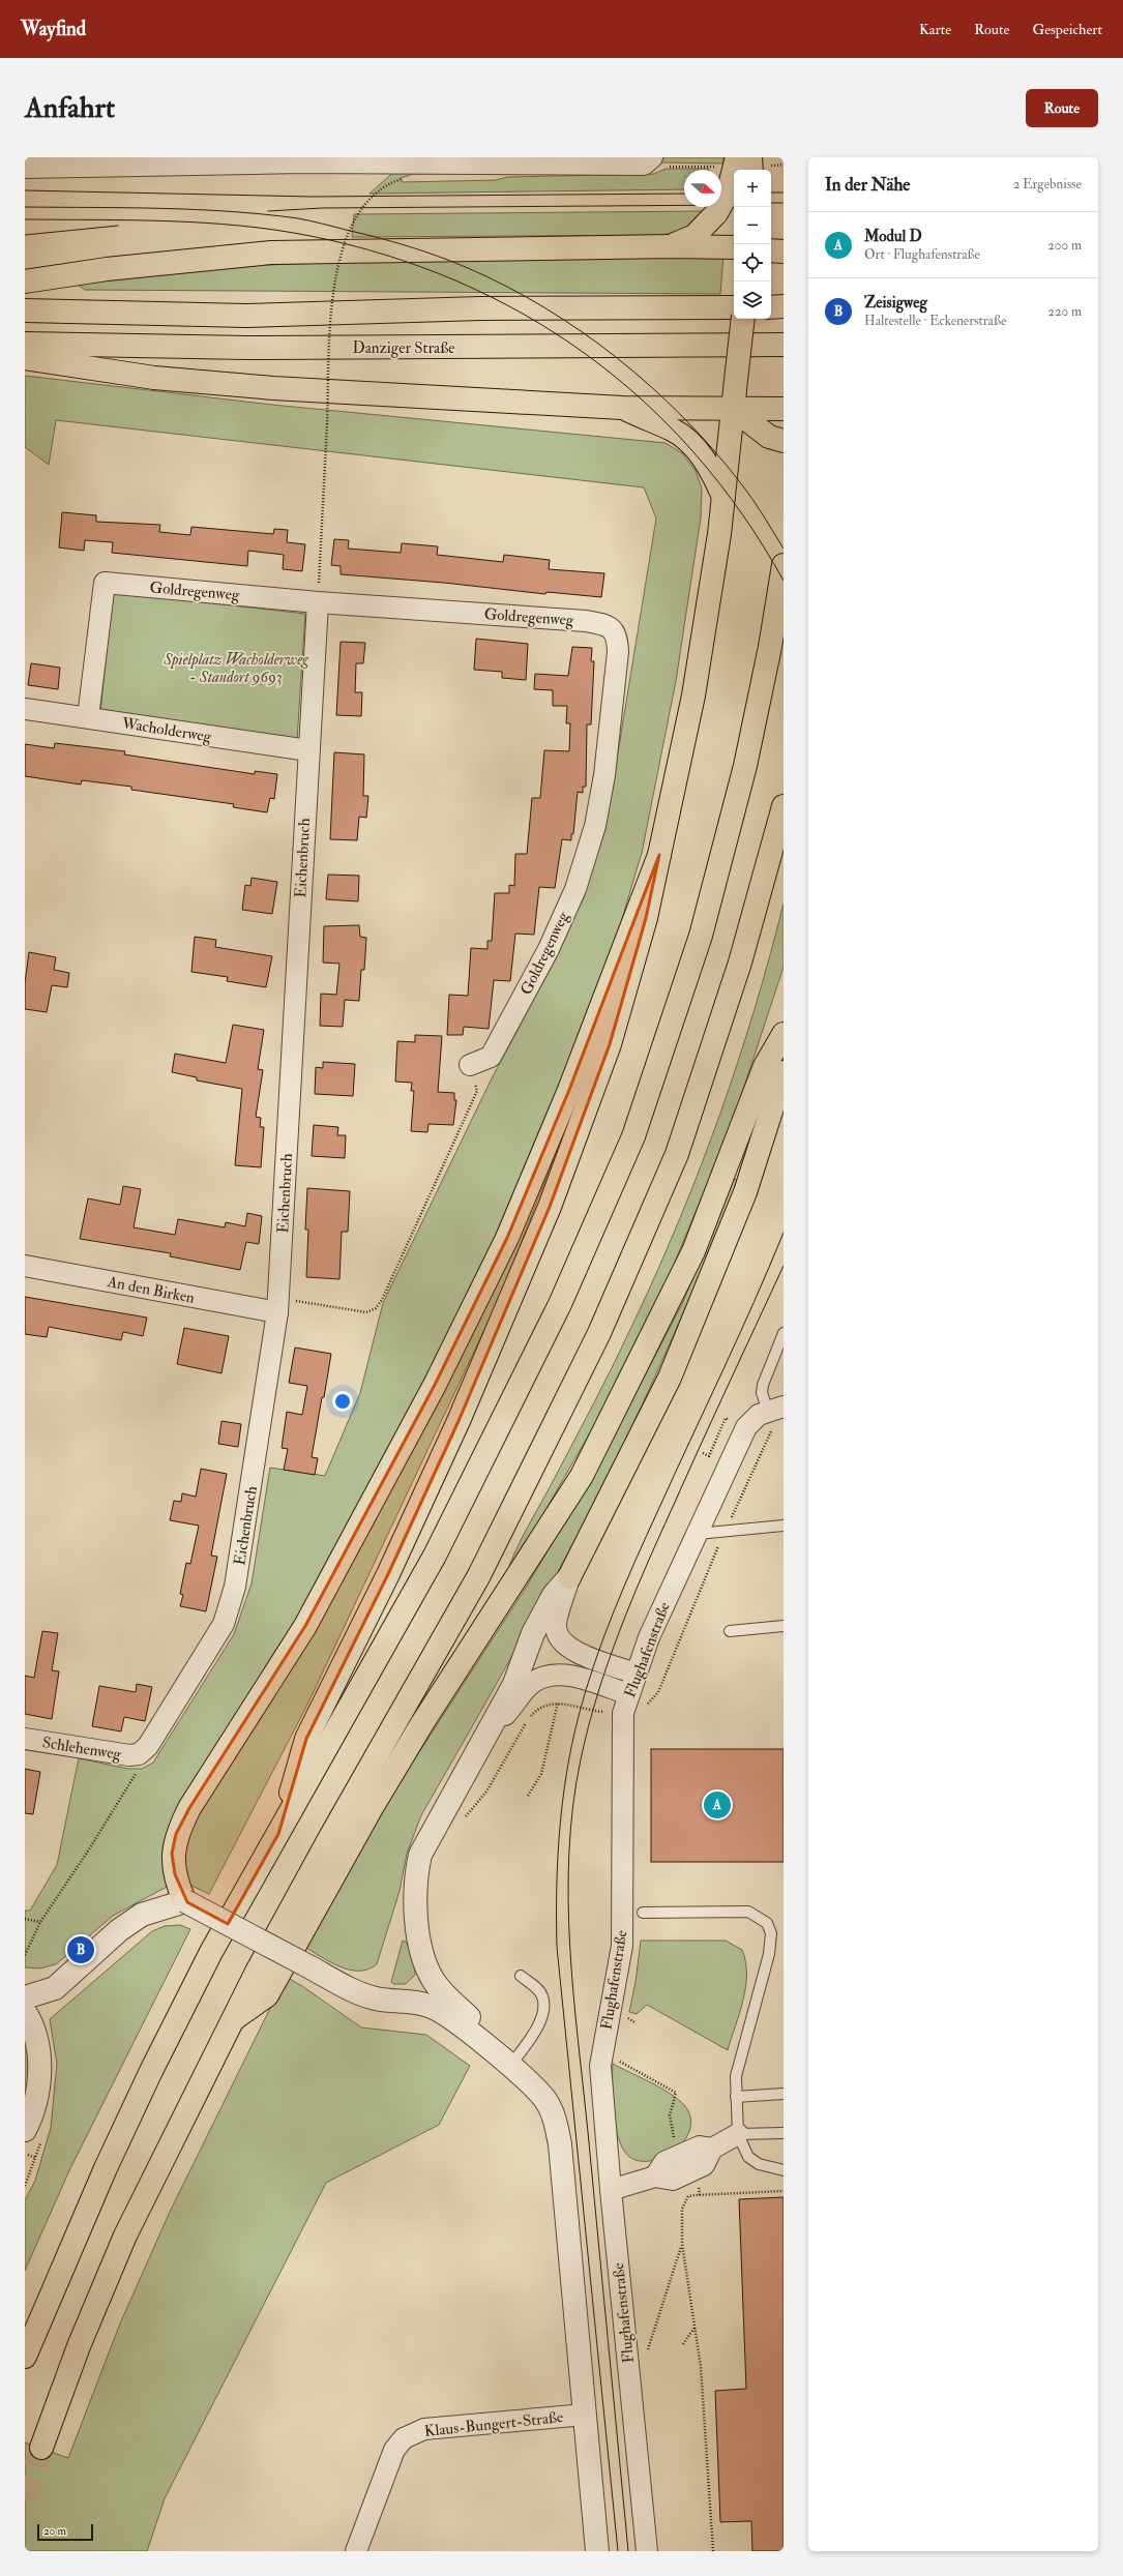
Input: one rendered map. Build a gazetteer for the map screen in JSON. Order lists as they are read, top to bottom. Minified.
{"streets":{"main road":["Danziger Straße"],"street":["Goldregenweg","Wacholderweg","Eichenbruch","An den Birken","Flughafenstraße","Schlehenweg","Klaus-Bungert-Straße"]},"crossings":[["Goldregenweg","Wacholderweg"],["Goldregenweg","Eichenbruch"],["Wacholderweg","Eichenbruch"],["Eichenbruch","An den Birken"],["Eichenbruch","Schlehenweg"]],"parks":["Spielplatz Wacholderweg - Standort 9693"],"scale_bar":"20 m","north":"right","page":{"header":"Wayfind","nav":["Karte","Route","Gespeichert"],"buttons":"Route","title":"Anfahrt","heading":["In der Nähe","2 Ergebnisse"],"map_buttons":["+","−"],"list":[{"mark":"A","name":"Modul D","note":"Ort · Flughafenstraße","value":"200 m"},{"mark":"B","name":"Zeisigweg","note":"Haltestelle · Eckenerstraße","value":"220 m"}],"pins":["A","B"],"scale":"20 m"}}
